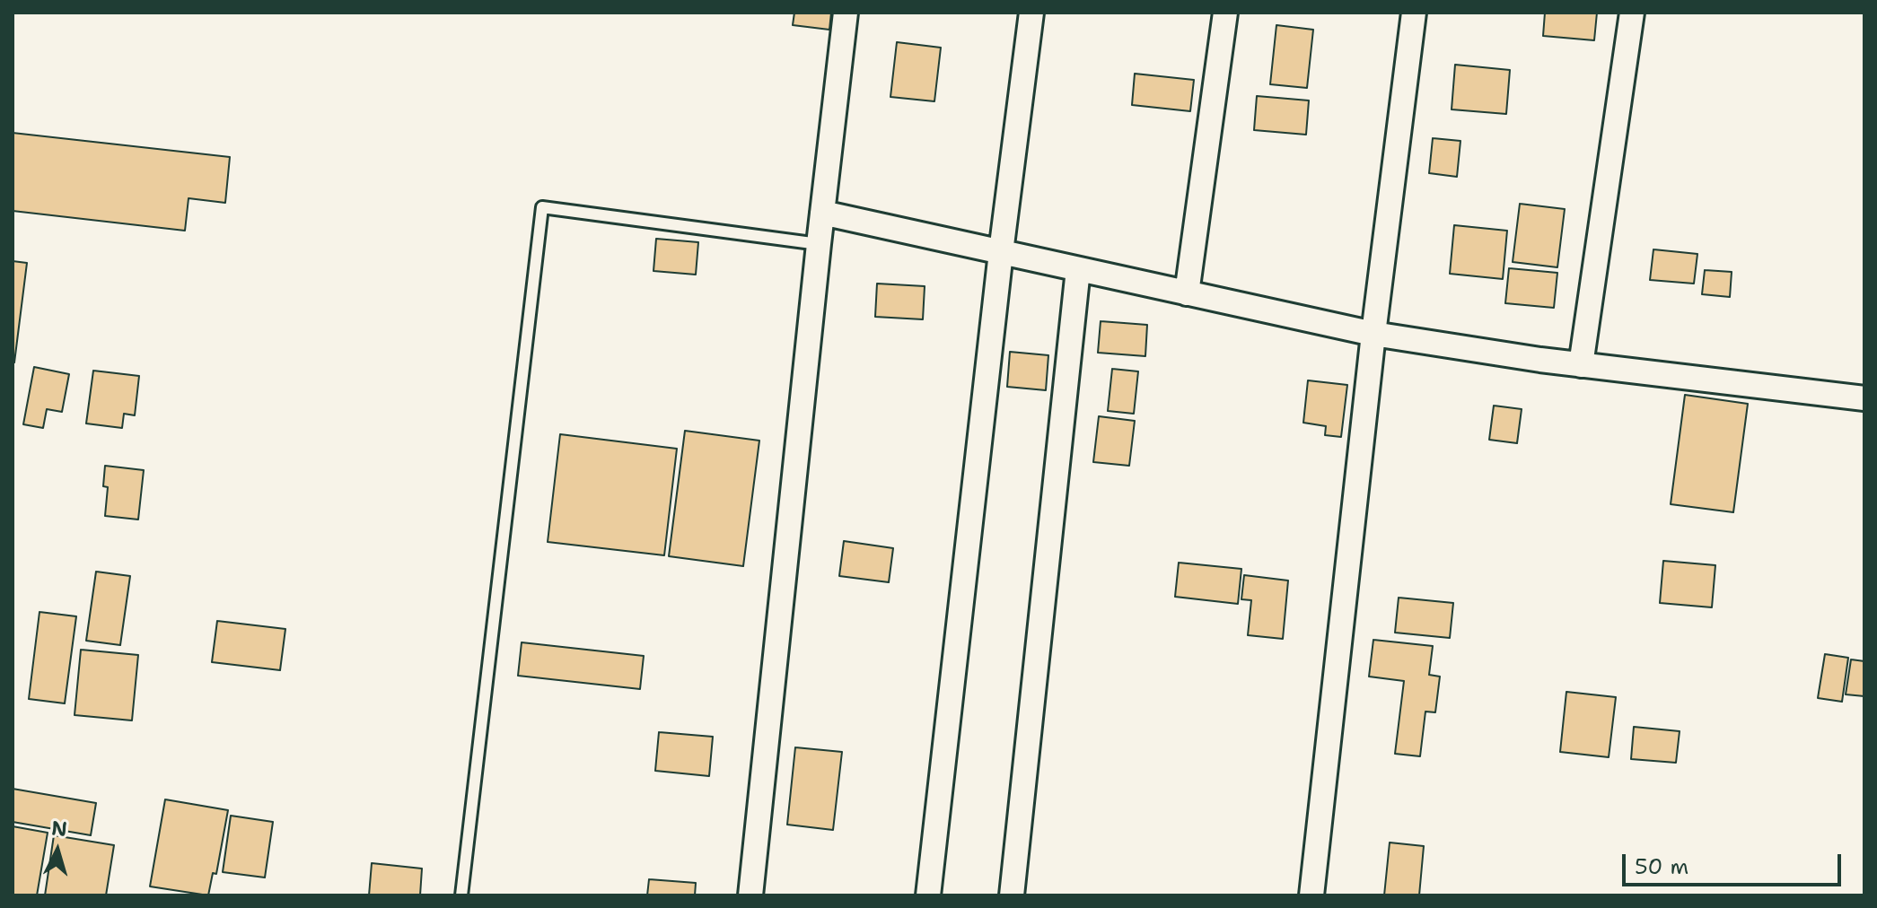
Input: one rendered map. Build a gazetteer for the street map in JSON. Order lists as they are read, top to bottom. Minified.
{"scale_bar":"50 m","north":"top"}
